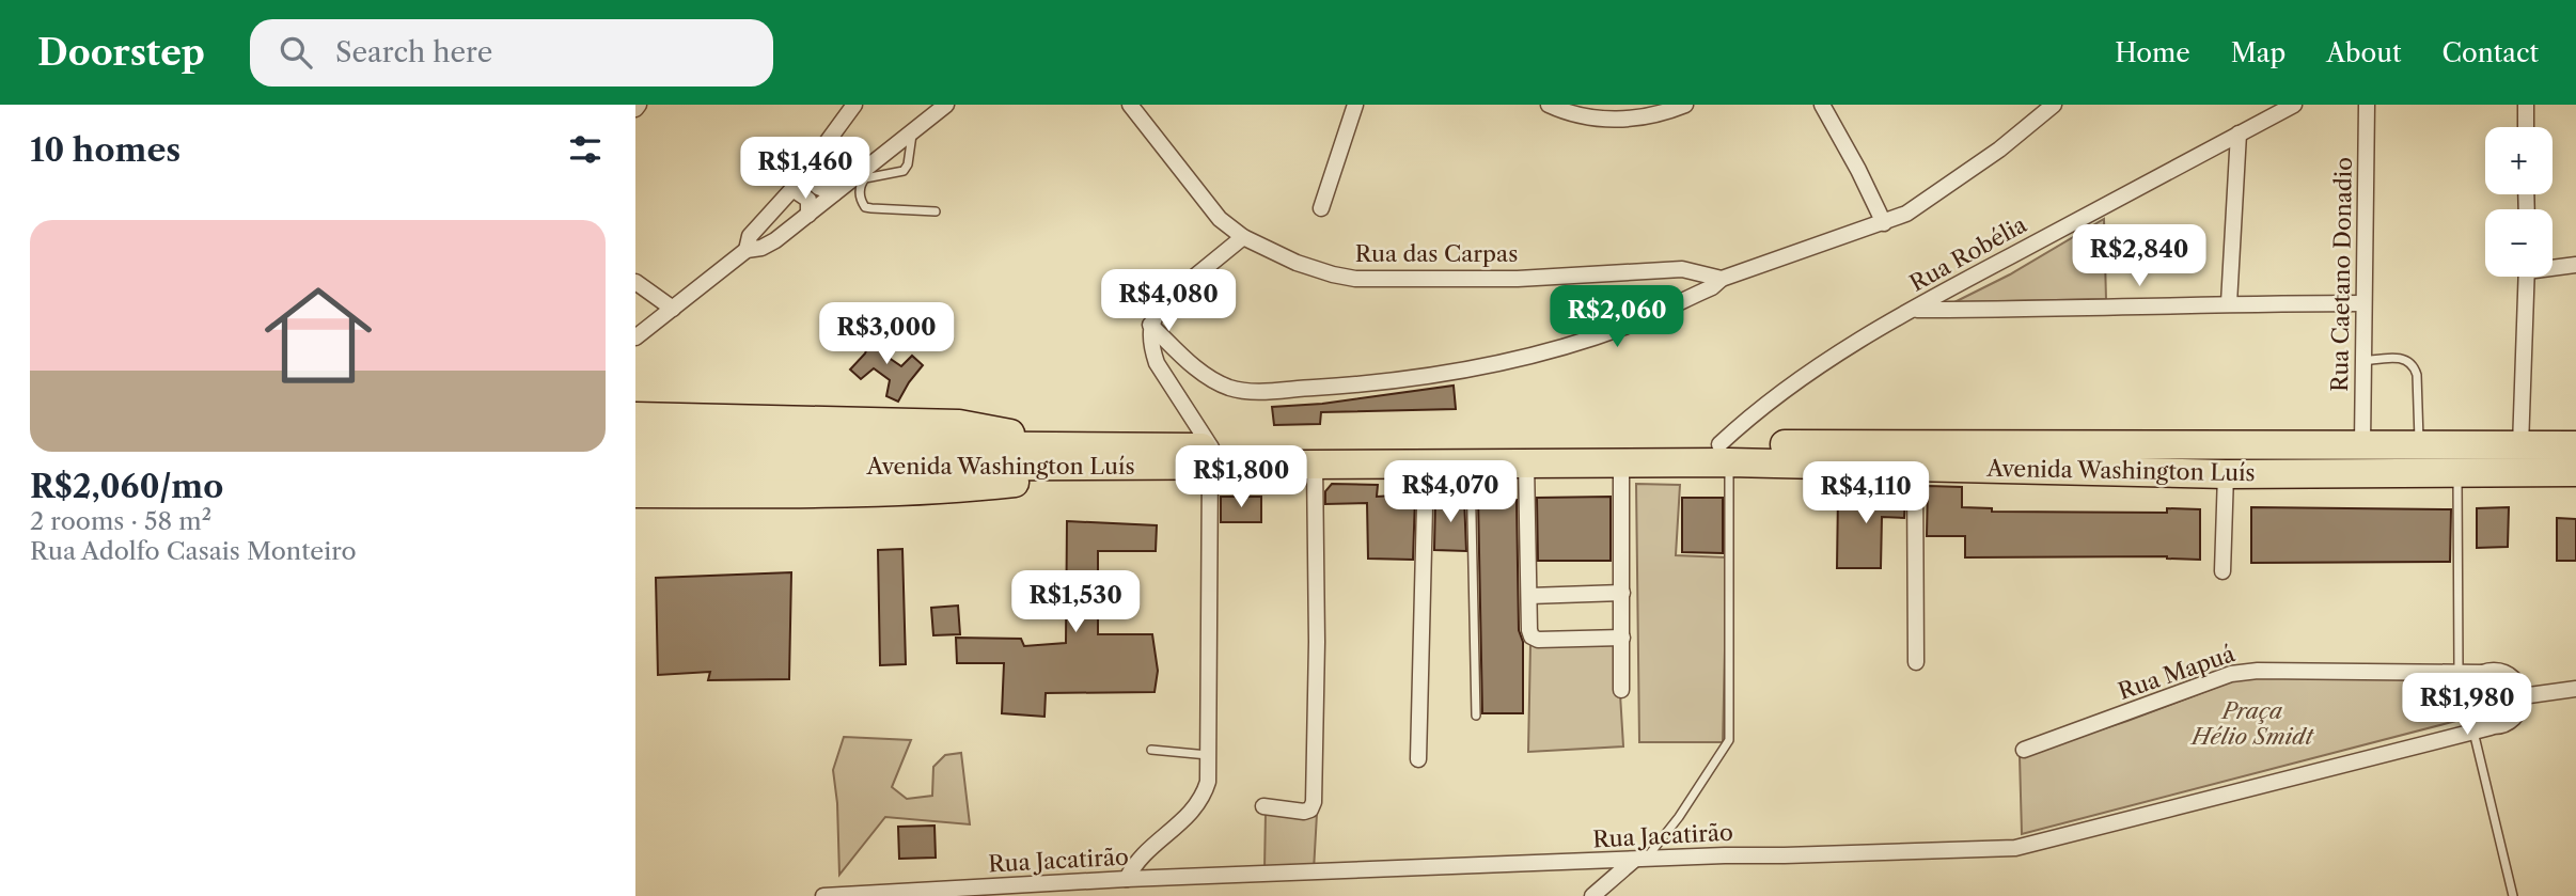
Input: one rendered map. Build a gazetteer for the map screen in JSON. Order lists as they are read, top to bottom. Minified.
{"streets":{"highway":["Avenida Washington Luís"],"street":["Rua das Carpas","Rua Robélia","Rua Caetano Donadio","Rua Mapuá","Rua Jacatirão"]},"crossings":[["Rua Robélia","Avenida Washington Luís"],["Rua Caetano Donadio","Avenida Washington Luís"],["Rua Mapuá","Rua Jacatirão"]],"parks":["Praça Hélio Smidt"],"page":{"header":"Doorstep","search":"Search here","nav":["Home","Map","About","Contact"],"heading":"10 homes","map_buttons":["+","−"],"price":["R$1,460","R$2,840","R$4,080","R$2,060","R$3,000","R$1,800","R$4,070","R$4,110","R$1,530","R$1,980"],"list":[{"name":"R$2,060/mo","note":"2 rooms · 58 m² · Rua Adolfo Casais Monteiro"}]}}
